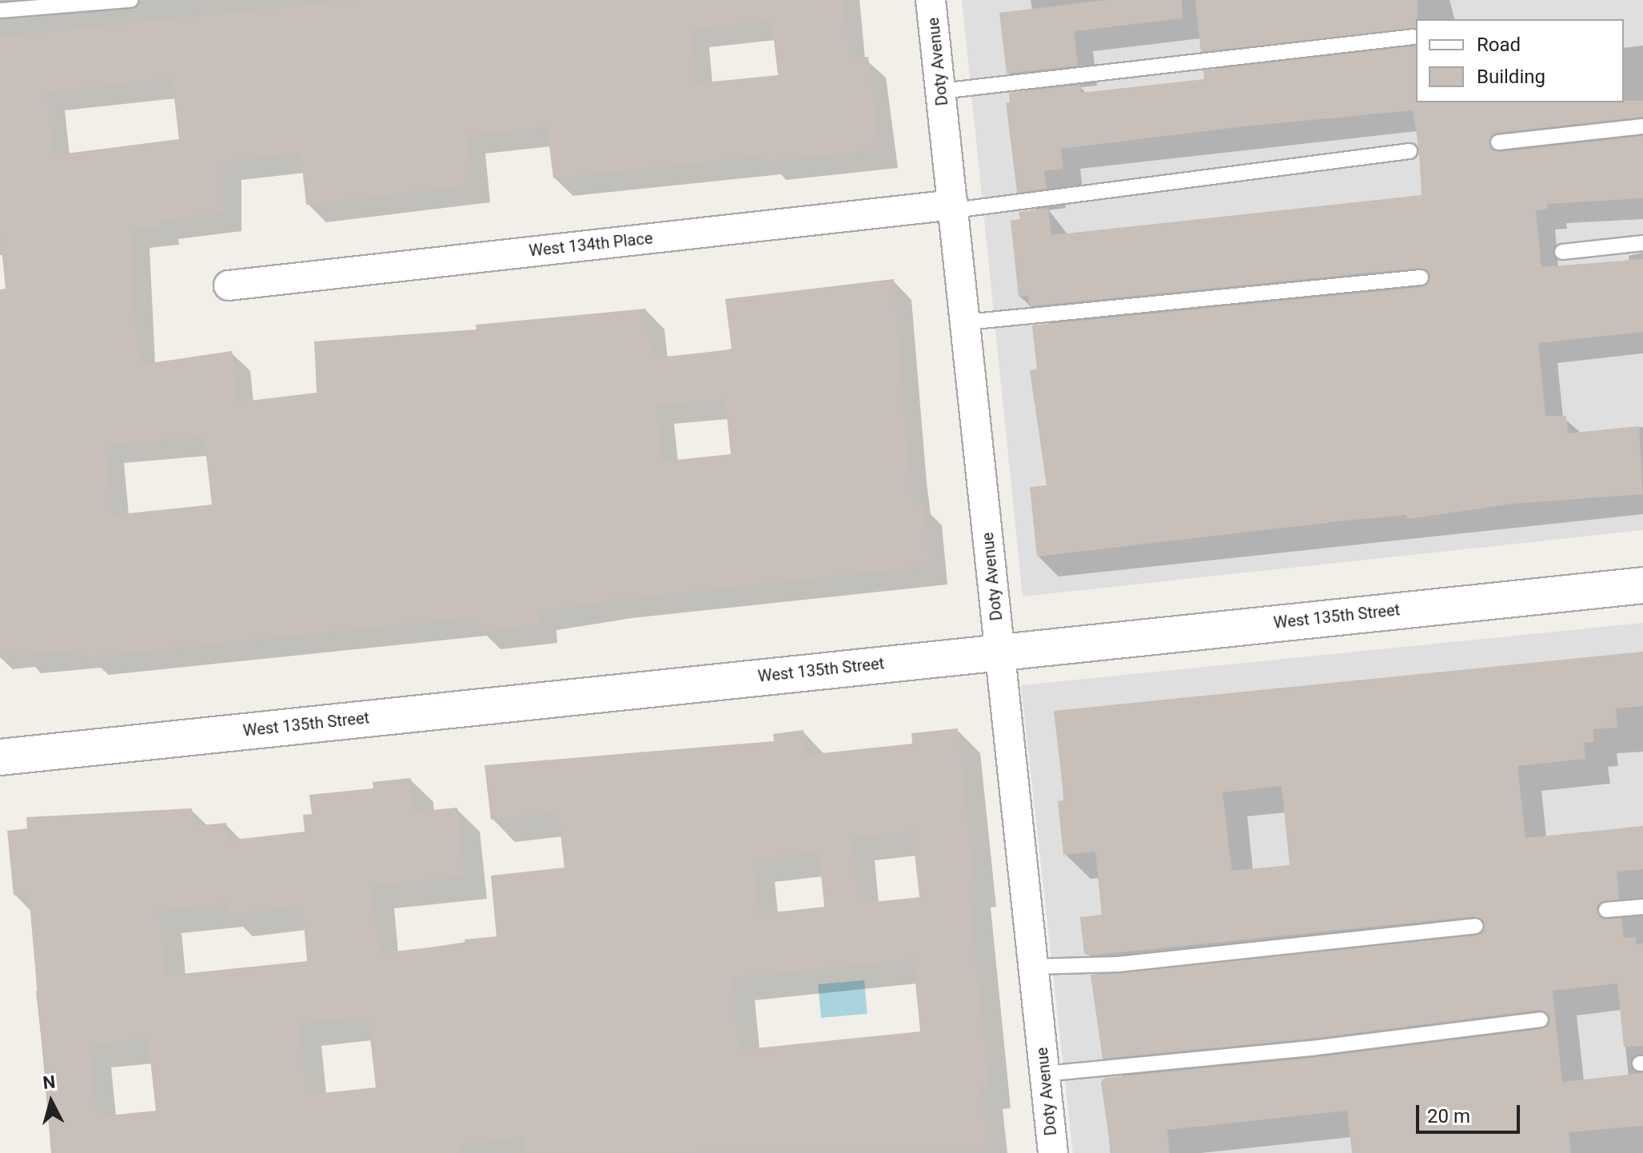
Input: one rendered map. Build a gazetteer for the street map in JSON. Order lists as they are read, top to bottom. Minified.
{"streets":{"street":["Doty Avenue","West 134th Place","West 135th Street"]},"crossings":[["Doty Avenue","West 134th Place"],["Doty Avenue","West 135th Street"]],"legend":["Road","Building"],"scale_bar":"20 m","north":"top"}
